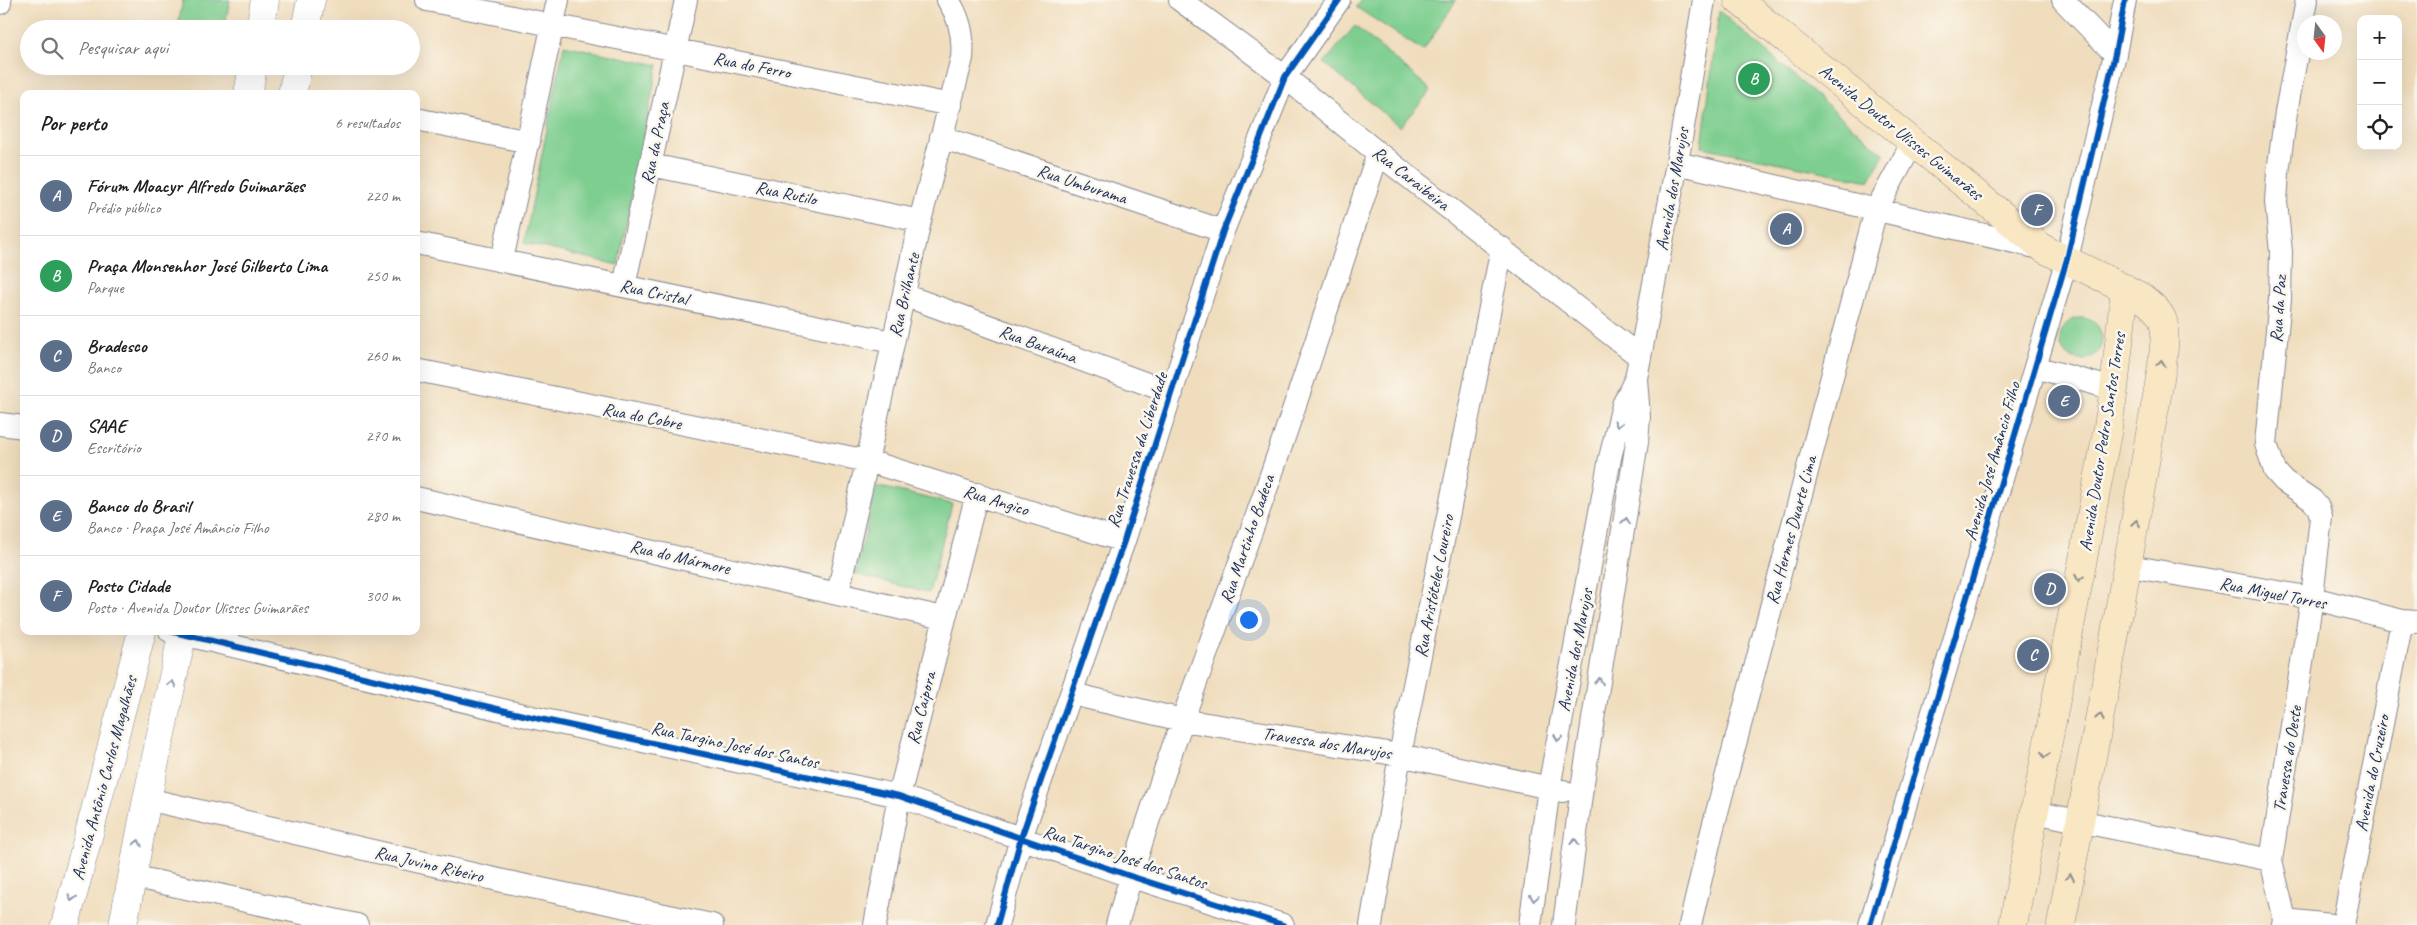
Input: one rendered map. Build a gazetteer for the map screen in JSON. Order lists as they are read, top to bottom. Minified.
{"streets":{"main road":["Avenida Doutor Ulisses Guimarães","Avenida Doutor Pedro Santos Torres"],"street":["Rua do Ferro","Rua da Praça","Rua Caraibeira","Rua Umburama","Avenida dos Marujos","Rua Rutilo","Rua Cristal","Rua Brilhante","Rua da Paz","Rua Baraúna","Rua do Cobre","Rua Travessa da Liberdade","Avenida José Amâncio Filho","Rua Angico","Rua Hermes Duarte Lima","Rua Martinho Badeca","Rua do Mármore","Rua Aristóteles Loureiro","Rua Miguel Torres","Rua Caipora","Travessa dos Marujos","Rua Targino José dos Santos","Travessa do Oeste","Avenida do Cruzeiro","Avenida Antônio Carlos Magalhães","Rua Juvino Ribeiro"]},"crossings":[["Rua do Ferro","Rua da Praça"],["Rua do Ferro","Rua Brilhante"],["Avenida Doutor Ulisses Guimarães","Avenida Doutor Pedro Santos Torres"],["Avenida Doutor Ulisses Guimarães","Avenida José Amâncio Filho"],["Avenida Doutor Ulisses Guimarães","Rua Hermes Duarte Lima"],["Rua da Praça","Rua Rutilo"],["Rua da Praça","Rua Cristal"],["Rua Caraibeira","Avenida dos Marujos"],["Rua Caraibeira","Rua Travessa da Liberdade"],["Rua Caraibeira","Rua Martinho Badeca"],["Rua Caraibeira","Rua Aristóteles Loureiro"],["Rua Umburama","Rua Brilhante"],["Rua Umburama","Rua Travessa da Liberdade"],["Avenida dos Marujos","Travessa dos Marujos"],["Rua Rutilo","Rua Brilhante"],["Rua Cristal","Rua Brilhante"],["Rua Brilhante","Rua Baraúna"],["Rua Brilhante","Rua do Cobre"],["Rua Brilhante","Rua Angico"],["Rua Brilhante","Rua do Mármore"],["Rua da Paz","Rua Miguel Torres"],["Rua da Paz","Travessa do Oeste"],["Rua Baraúna","Rua Travessa da Liberdade"],["Rua do Cobre","Rua Angico"],["Rua Travessa da Liberdade","Rua Angico"],["Rua Travessa da Liberdade","Travessa dos Marujos"],["Rua Travessa da Liberdade","Rua Targino José dos Santos"],["Rua Angico","Rua Caipora"],["Rua Martinho Badeca","Travessa dos Marujos"],["Rua Martinho Badeca","Rua Targino José dos Santos"],["Rua do Mármore","Rua Caipora"],["Rua Aristóteles Loureiro","Travessa dos Marujos"],["Rua Miguel Torres","Travessa do Oeste"],["Rua Miguel Torres","Avenida do Cruzeiro"],["Rua Caipora","Rua Targino José dos Santos"]],"north":"bottom","page":{"map_buttons":["+","−"],"search":"Pesquisar aqui","pins":["B","F","A","E","D","C"],"heading":["Por perto","6 resultados"],"list":[{"mark":"A","name":"Fórum Moacyr Alfredo Guimarães","note":"Prédio público","value":"220 m"},{"mark":"B","name":"Praça Monsenhor José Gilberto Lima","note":"Parque","value":"250 m"},{"mark":"C","name":"Bradesco","note":"Banco","value":"260 m"},{"mark":"D","name":"SAAE","note":"Escritório","value":"270 m"},{"mark":"E","name":"Banco do Brasil","note":"Banco · Praça José Amâncio Filho","value":"280 m"},{"mark":"F","name":"Posto Cidade","note":"Posto · Avenida Doutor Ulisses Guimarães","value":"300 m"}]}}
